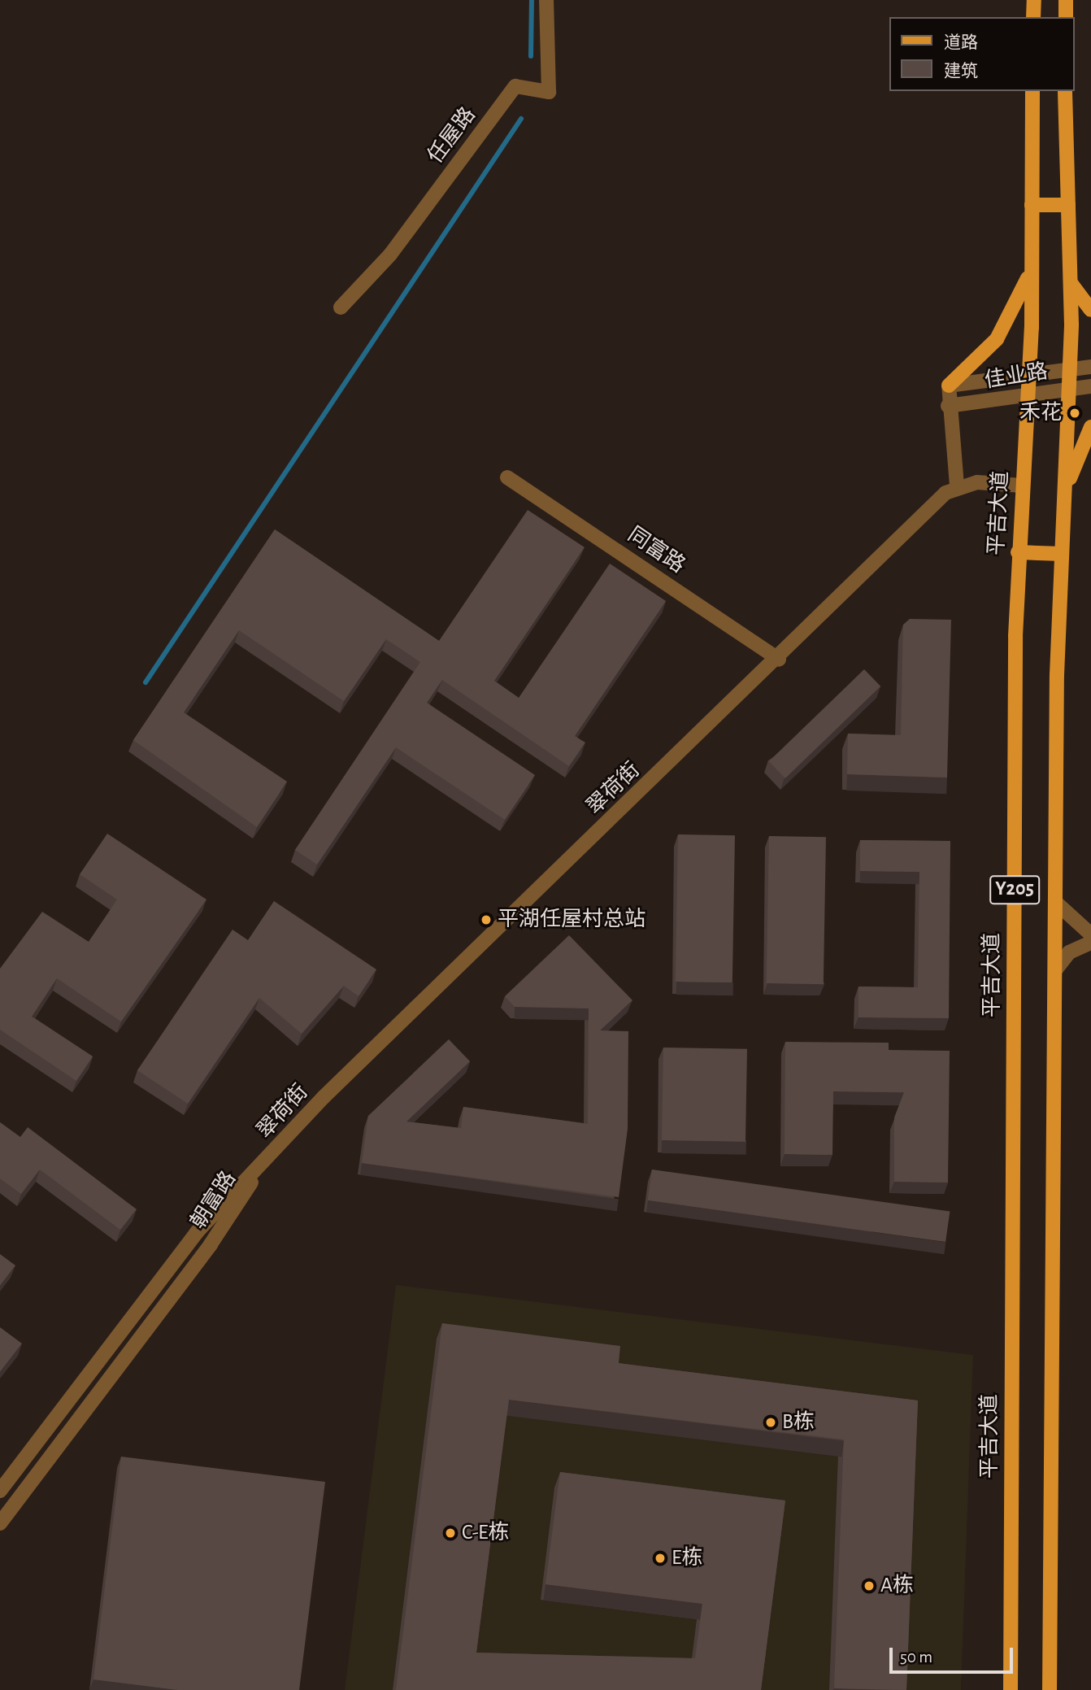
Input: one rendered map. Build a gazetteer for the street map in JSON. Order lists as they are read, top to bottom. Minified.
{"streets":{"main road":["平吉大道","Y205"],"street":["任屋路","佳业路","同富路","翠荷街","朝富路"]},"crossings":[["佳业路","平吉大道"],["佳业路","Y205"],["同富路","翠荷街"],["翠荷街","朝富路"]],"places":["禾花","平湖任屋村总站","B栋","C-E栋","E栋","A栋"],"legend":["道路","建筑"],"scale_bar":"50 m"}
